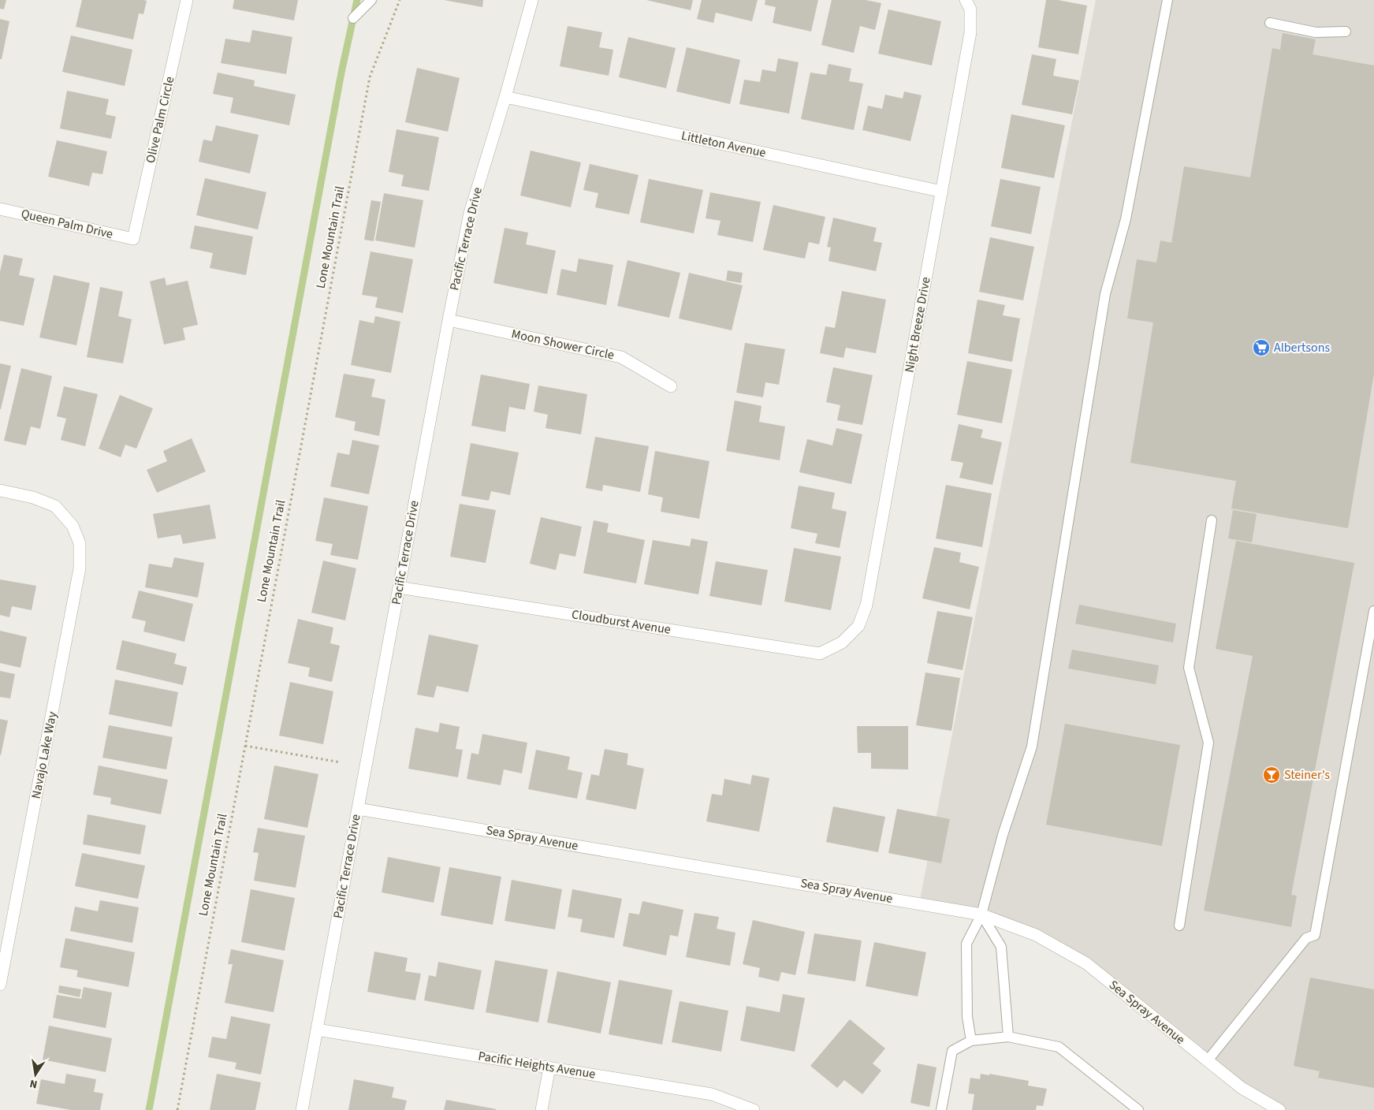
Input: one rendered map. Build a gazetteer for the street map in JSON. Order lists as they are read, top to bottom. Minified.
{"streets":{"street":["Olive Palm Circle","Littleton Avenue","Queen Palm Drive","Pacific Terrace Drive","Night Breeze Drive","Moon Shower Circle","Cloudburst Avenue","Navajo Lake Way","Sea Spray Avenue","Pacific Heights Avenue"],"path":["Lone Mountain Trail"]},"crossings":[["Olive Palm Circle","Queen Palm Drive"],["Littleton Avenue","Pacific Terrace Drive"],["Littleton Avenue","Night Breeze Drive"],["Pacific Terrace Drive","Moon Shower Circle"],["Pacific Terrace Drive","Cloudburst Avenue"],["Pacific Terrace Drive","Sea Spray Avenue"],["Pacific Terrace Drive","Pacific Heights Avenue"],["Night Breeze Drive","Cloudburst Avenue"]],"places":{"supermarket":["Albertsons"],"bar":["Steiner’s"]},"north":"bottom"}
